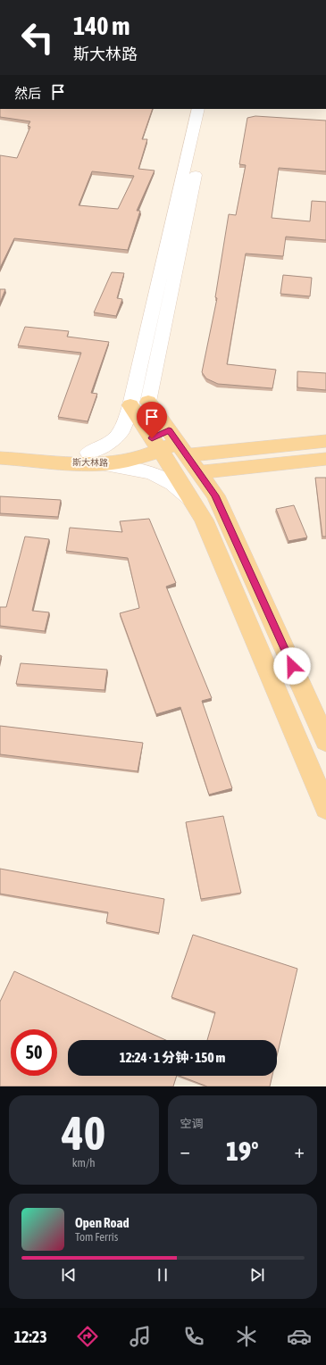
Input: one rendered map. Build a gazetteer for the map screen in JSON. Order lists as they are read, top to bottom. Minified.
{"streets":{"main road":["斯大林路"]},"page":{"turn":["140 m","斯大林路"],"then":"然后","limit":"50","trip":"12:24 · 1 分钟 · 150 m","tile":[["40","km/h"],"空调"],"heat":["−","19°","+"],"song":["Open Road","Tom Ferris"],"tabs":"12:23"}}
